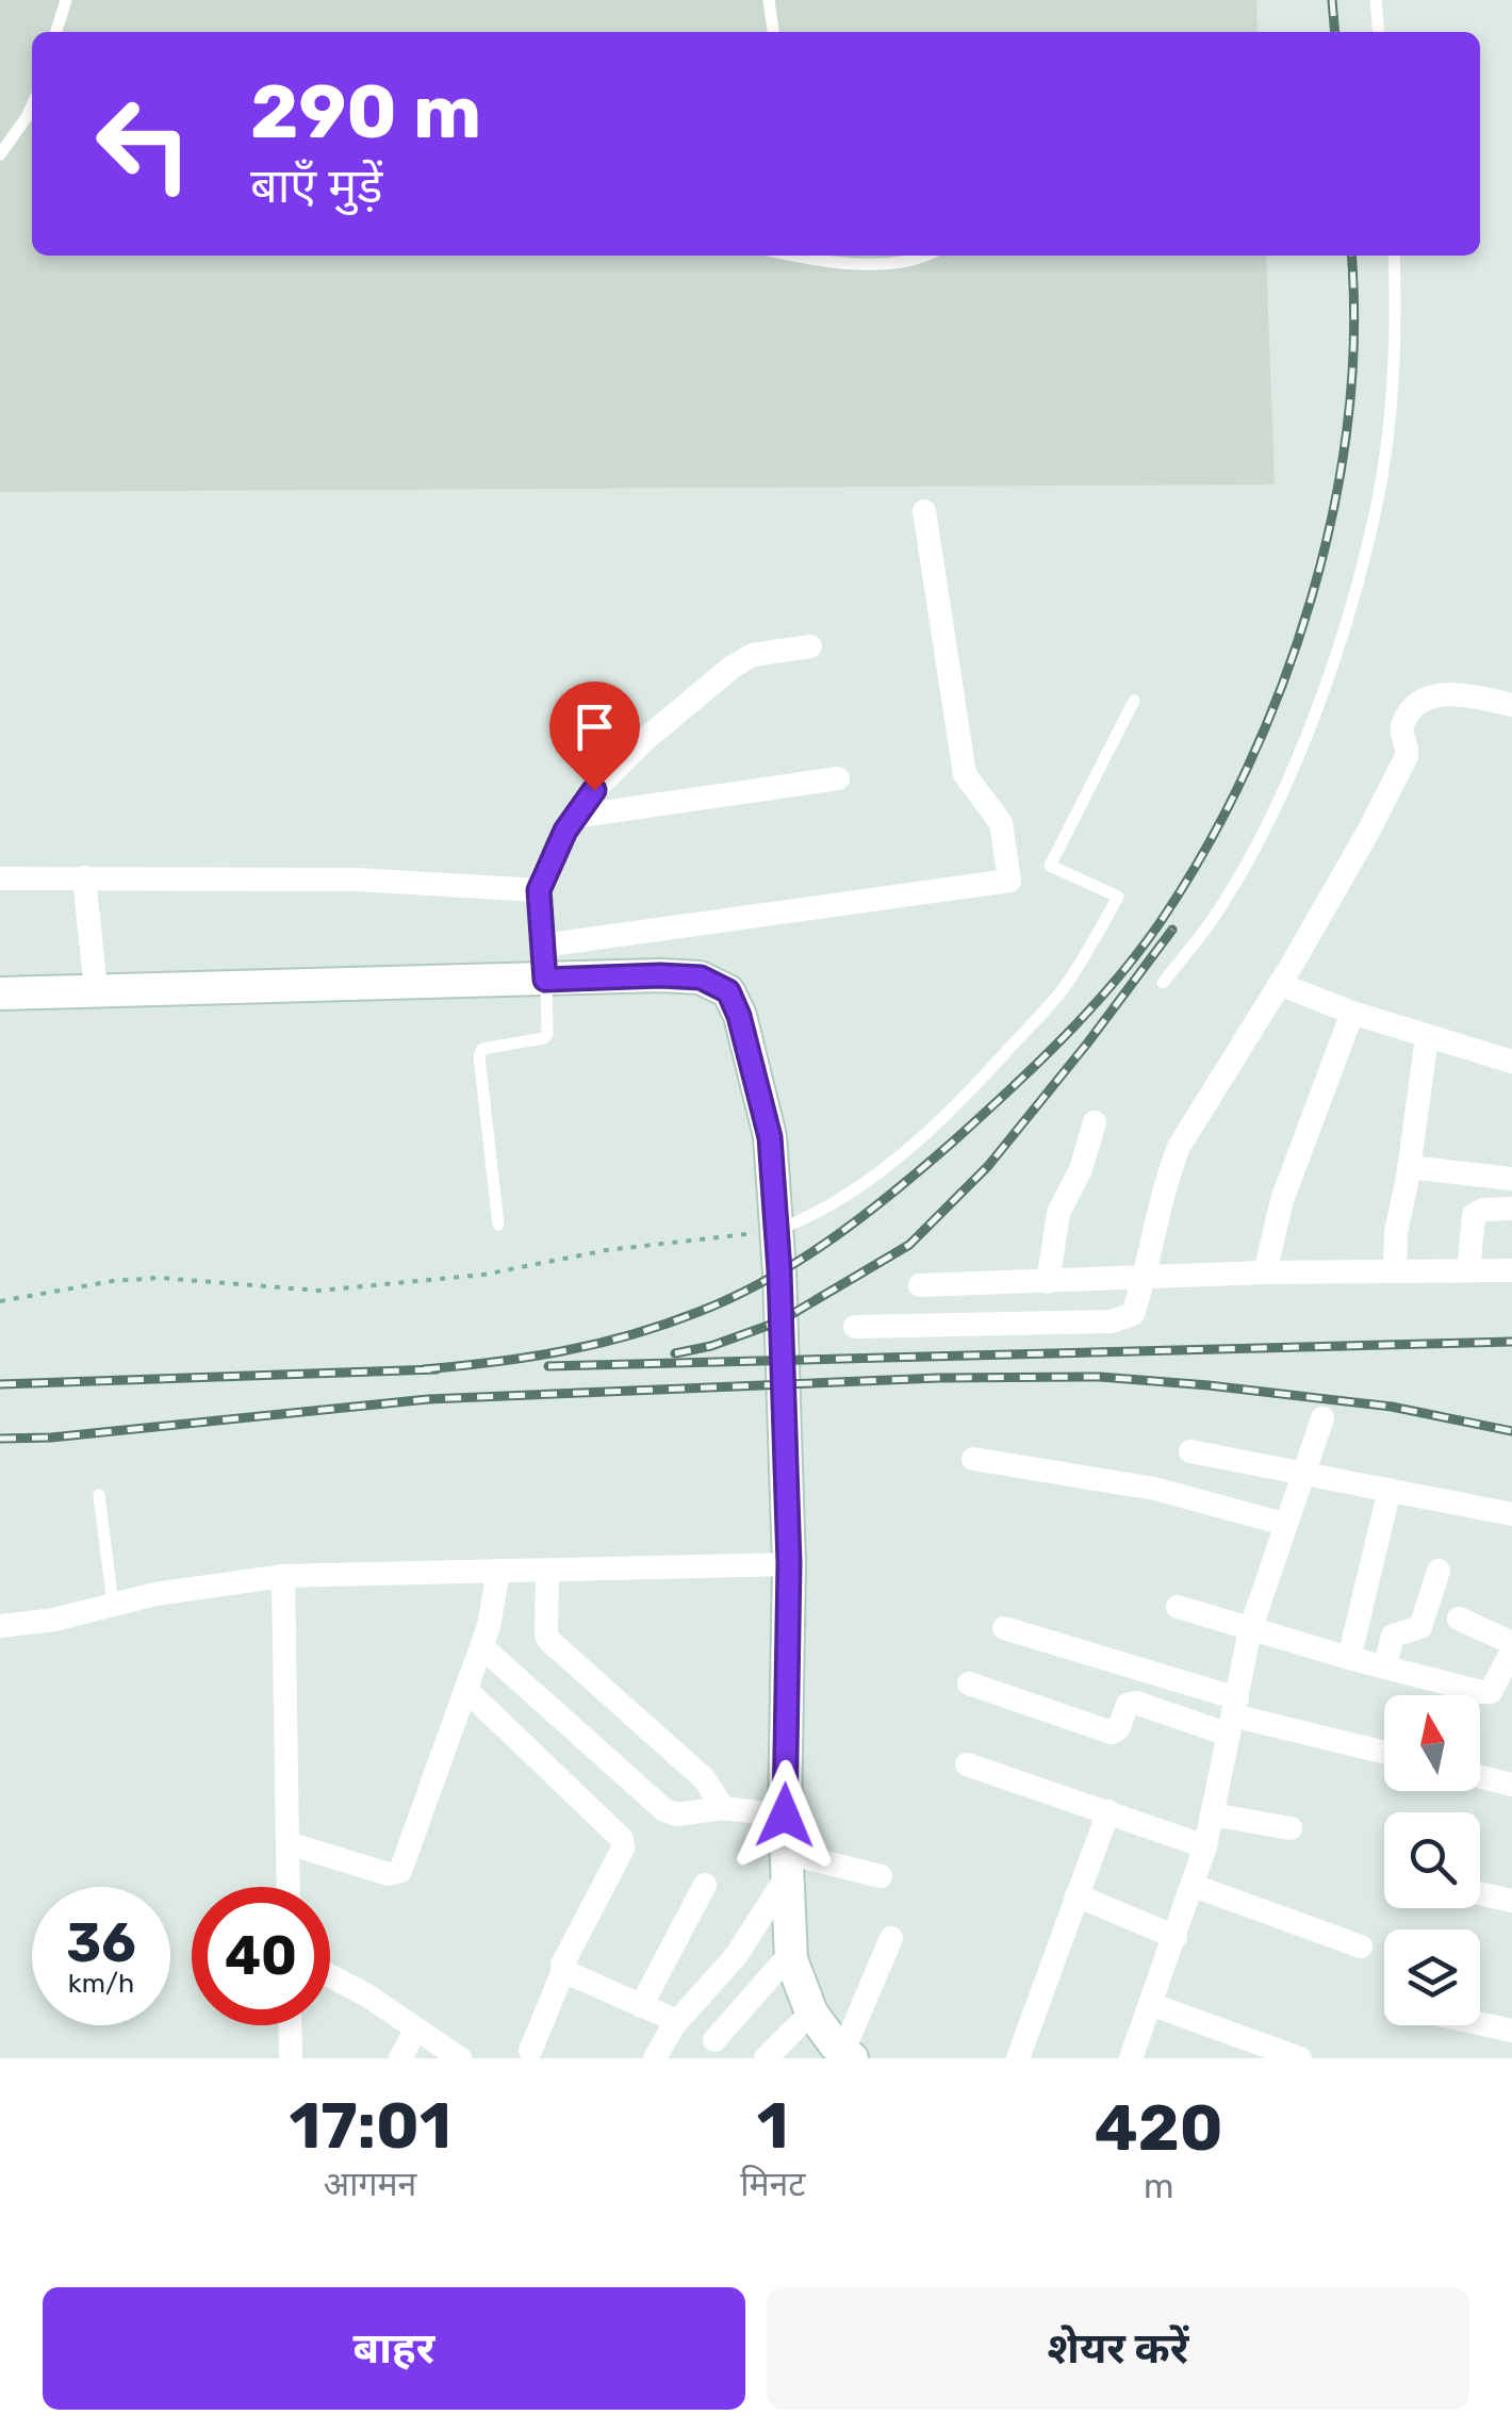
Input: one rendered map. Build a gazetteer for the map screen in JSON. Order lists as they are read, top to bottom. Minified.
{"north":"top","page":{"turn":["290 m","बाएँ मुड़ें"],"speed":"36 km/h","limit":"40","eta":["17:01","आगमन","1","मिनट","420","m"],"buttons":["बाहर","शेयर करें"]}}
